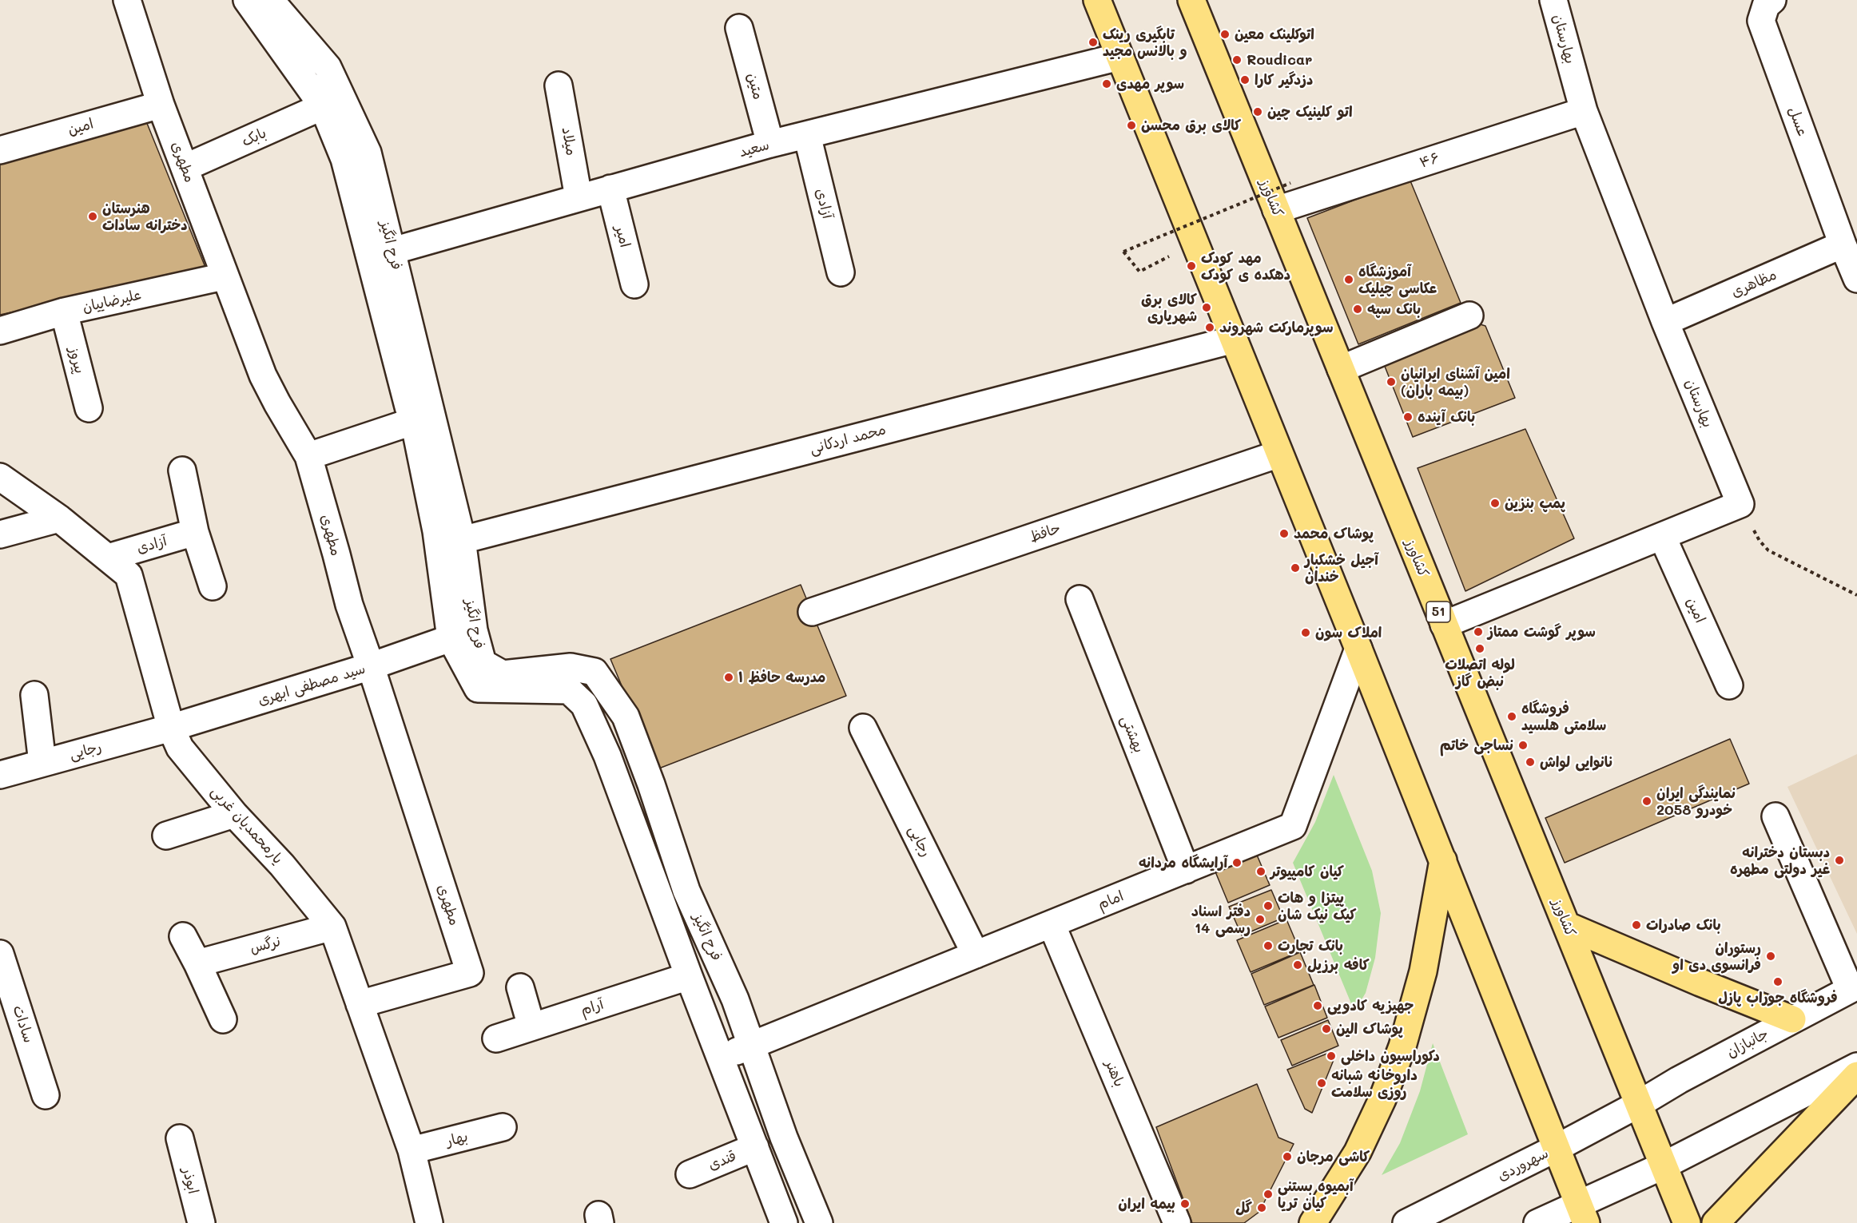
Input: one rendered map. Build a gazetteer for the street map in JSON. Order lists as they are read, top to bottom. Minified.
{"streets":{"main road":["کشاورز","51"],"street":["بهارستان","متین","عسل","امین","بابک","میلاد","سعید","۴۶","مطهری","آزادی","امیر","فرح انگیز","مظاهری","علیرضاییان","پیروز","محمد اردکانی","حافظ","سید مصطفی ابهری","بهشتی","رجایی","یارمحمدیان غربی","امام","نرگس","آرام","سادات","جانبازان","باهنر","بهار","قندی","سهروردی","ابوذر"]},"crossings":[["بهارستان","امین"],["بهارستان","۴۶"],["بهارستان","کشاورز"],["بهارستان","مظاهری"],["متین","سعید"],["عسل","مظاهری"],["امین","مطهری"],["بابک","مطهری"],["میلاد","سعید"],["سعید","آزادی"],["سعید","امیر"],["سعید","فرح انگیز"],["۴۶","کشاورز"],["مطهری","علیرضاییان"],["مطهری","سید مصطفی ابهری"],["مطهری","یارمحمدیان غربی"],["کشاورز","جانبازان"],["کشاورز","سهروردی"],["آزادی","یارمحمدیان غربی"],["فرح انگیز","محمد اردکانی"],["فرح انگیز","امام"],["علیرضاییان","پیروز"],["سید مصطفی ابهری","رجایی"],["سید مصطفی ابهری","یارمحمدیان غربی"],["بهشتی","امام"],["رجایی","یارمحمدیان غربی"],["رجایی","امام"],["یارمحمدیان غربی","نرگس"],["یارمحمدیان غربی","بهار"],["امام","باهنر"],["جانبازان","سهروردی"]],"places":["اتوکلینک معین","تابگیری رینک و بالانس مجید","Roudicar","دزدگیر کارا","سوپر مهدی","اتو کلینیک چین","کالای برق محسن","هنرستان دخترانه سادات","مهد کودک دهکده ی کودک","آموزشگاه عکاسی چیلیک","کالای برق شهریاری","بانک سپه","سوپرمارکت شهروند","امین آشنای ایرانیان (بیمه باران)","بانک آینده","پمپ بنزین","پوشاک محمد","آجیل خشکبار خندان","سوپر گوشت ممتاز","املاک سون","لوله اتصلات نبض گاز","مدرسه حافظ ۱","فروشگاه سلامتی هلسید","نساجی خاتم","نانوایی لواش","نمایندگی ایران خودرو 2058","دبستان دخترانه غیر دولتی مطهره","آرایشگاه مردانه","کیان کامپیوتر","پیتزا و هات کیک نیک شان","دفتر اسناد رسمی 14","بانک صادرات","بانک تجارت","رستوران فرانسوی دی او","کافه برزیل","فروشگاه جوراب پازل","جهیزیه کادویی","پوشاک الین","دکوراسیون داخلی","داروخانه شبانه روزی سلامت","کاشی مرجان","آبمیوه بستنی کیان تریا","بیمه ایران","گل"]}
